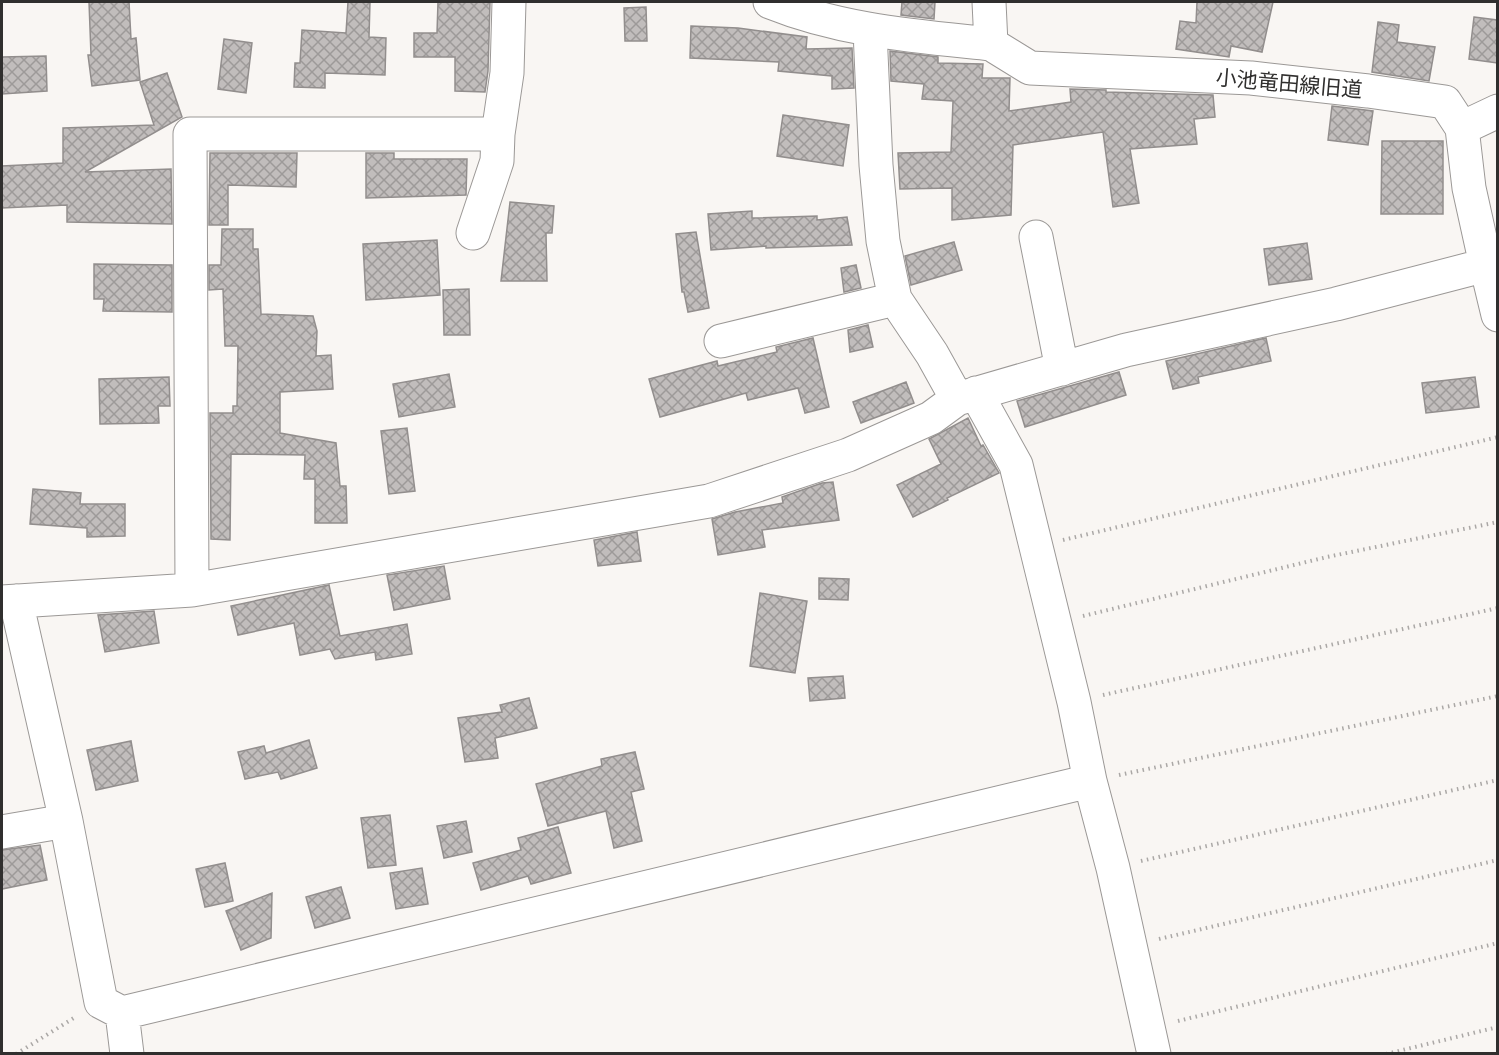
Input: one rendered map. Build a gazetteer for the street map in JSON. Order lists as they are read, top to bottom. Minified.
{"streets":{"street":["小池竜田線旧道"]}}
